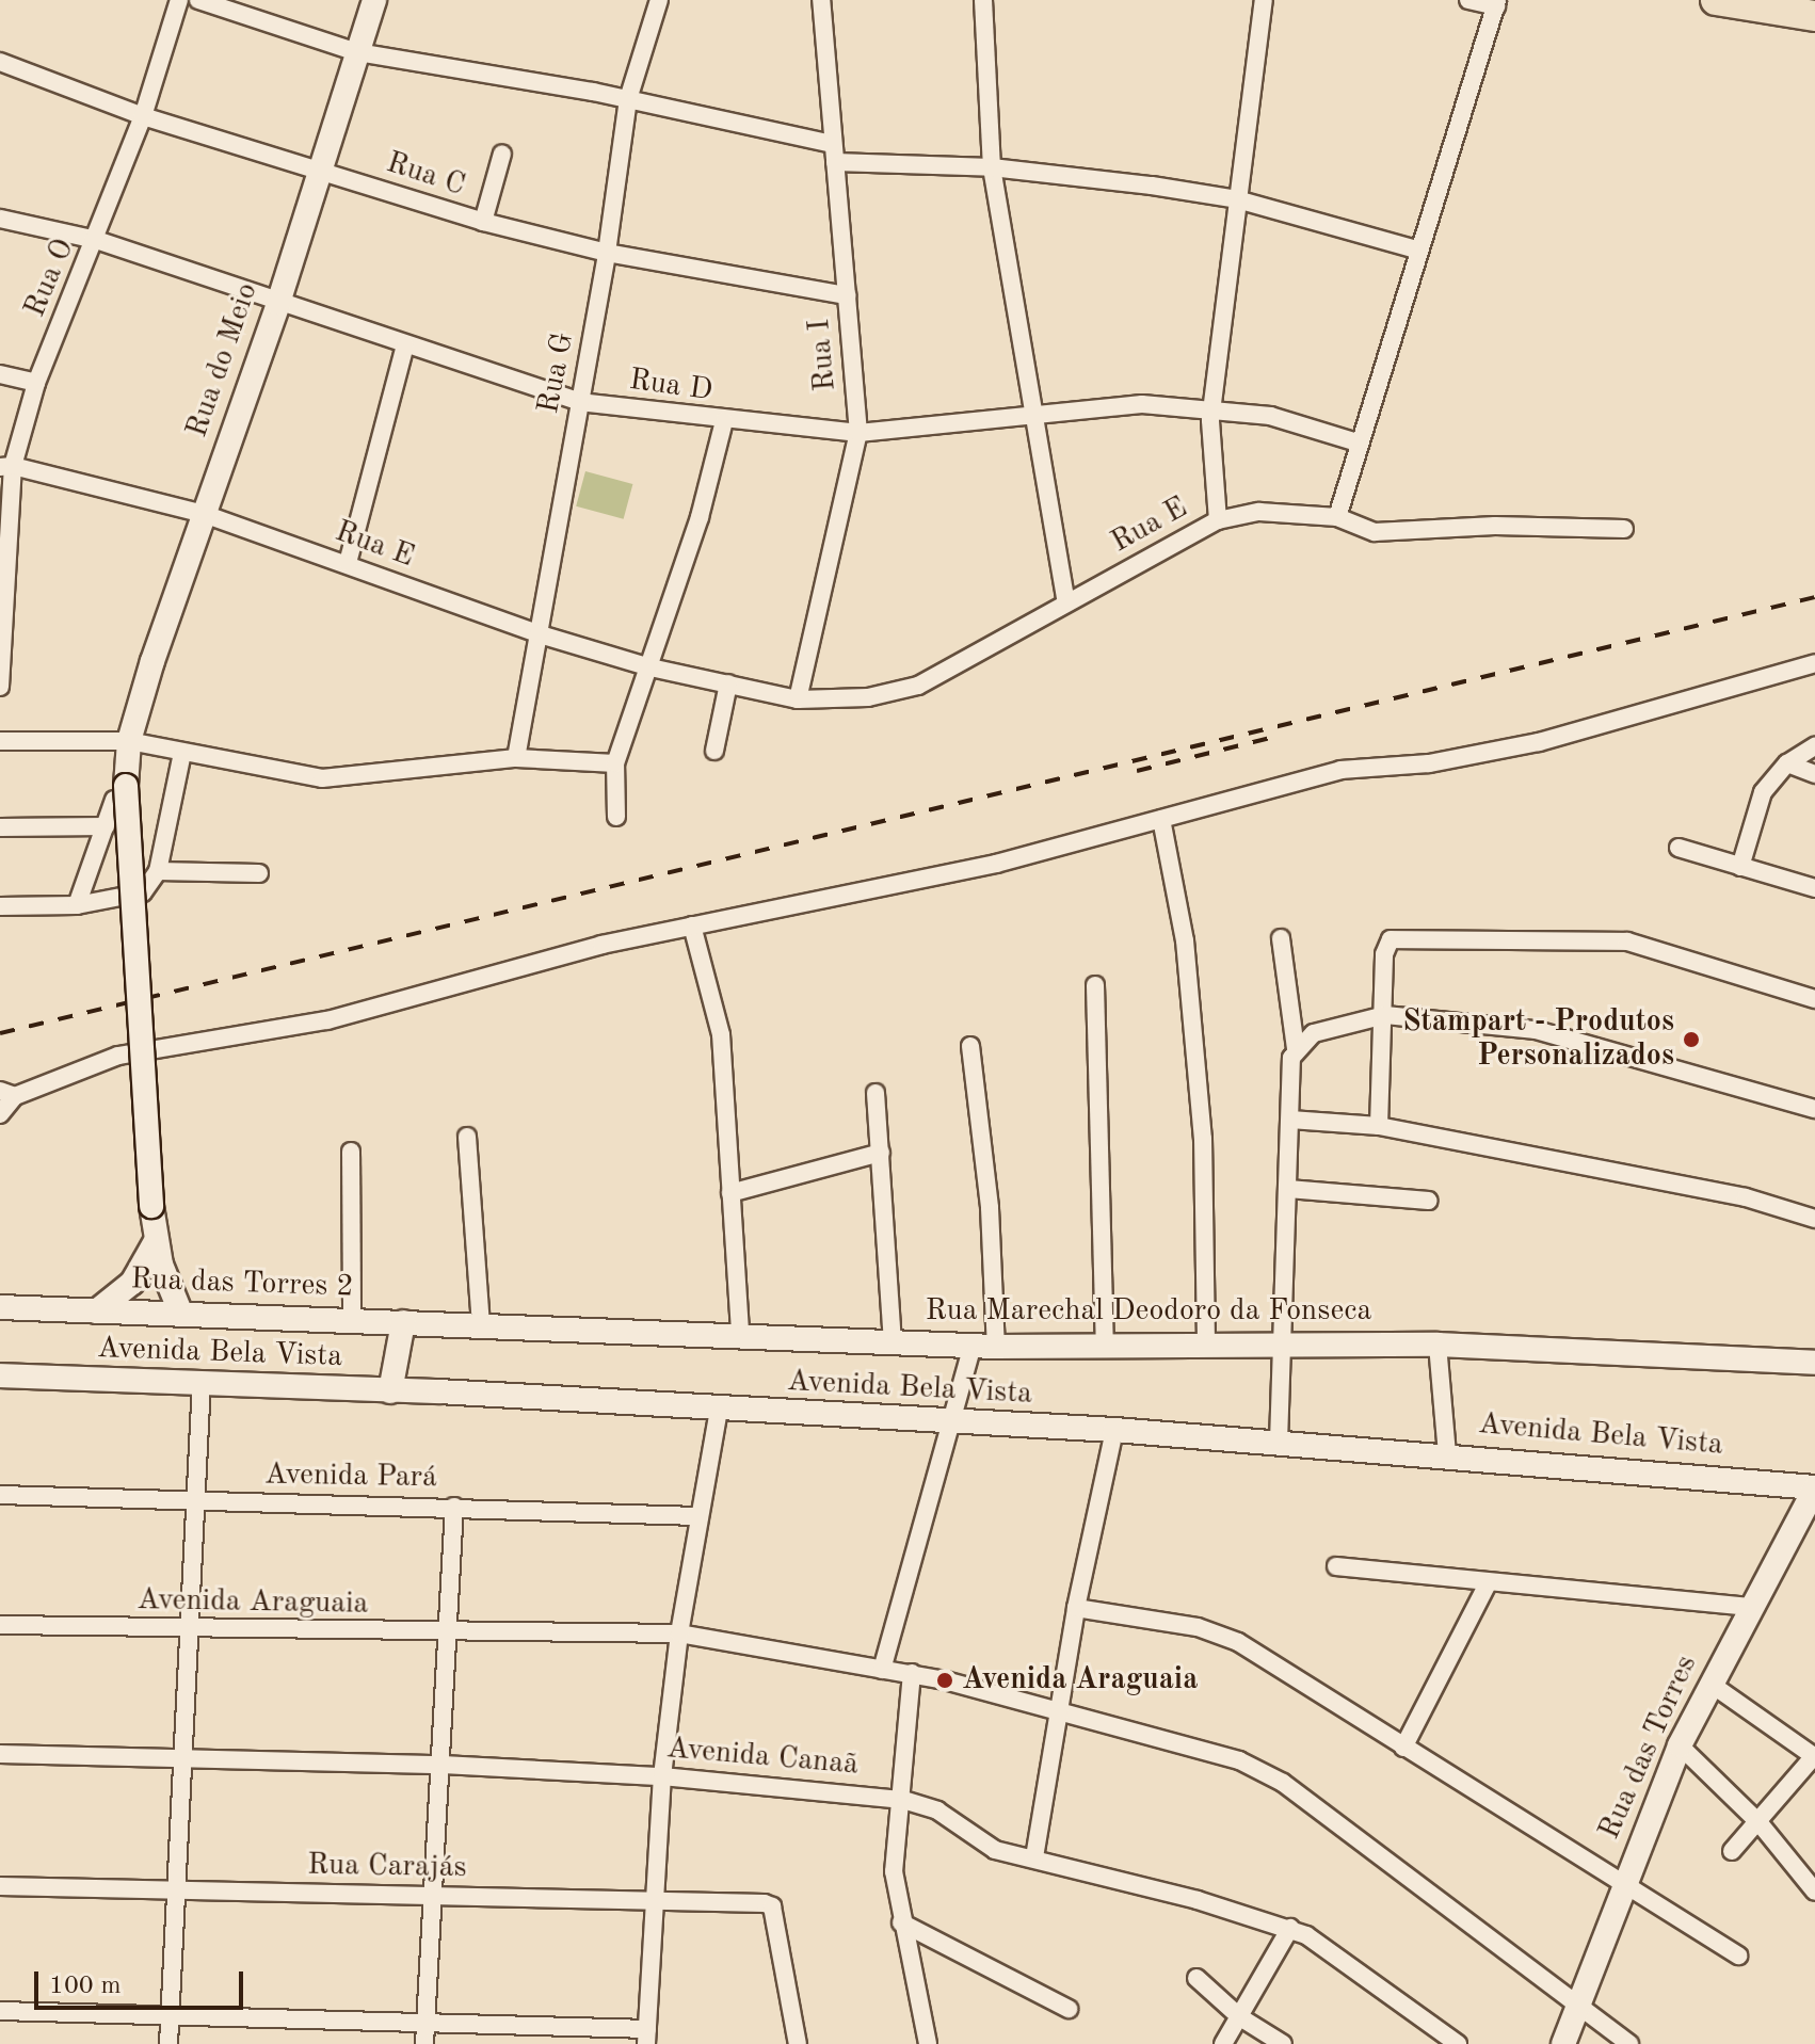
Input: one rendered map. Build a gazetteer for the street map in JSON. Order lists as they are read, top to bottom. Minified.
{"streets":{"street":["Rua C","Rua O","Rua I","Rua do Meio","Rua G","Rua D","Rua E","Rua das Torres 2","Rua Marechal Deodoro da Fonseca","Avenida Bela Vista","Avenida Pará","Avenida Araguaia","Rua das Torres","Avenida Canaã","Rua Carajás"]},"crossings":[["Rua C","Rua O"],["Rua C","Rua I"],["Rua C","Rua do Meio"],["Rua C","Rua G"],["Rua O","Rua D"],["Rua O","Rua E"],["Rua I","Rua D"],["Rua I","Rua E"],["Rua do Meio","Rua D"],["Rua do Meio","Rua E"],["Rua do Meio","Rua das Torres 2"],["Rua G","Rua D"],["Rua G","Rua E"],["Rua das Torres 2","Rua Marechal Deodoro da Fonseca"],["Avenida Bela Vista","Rua das Torres"],["Avenida Araguaia","Rua das Torres"]],"places":["Stampart - Produtos Personalizados","Avenida Araguaia"],"scale_bar":"100 m"}
